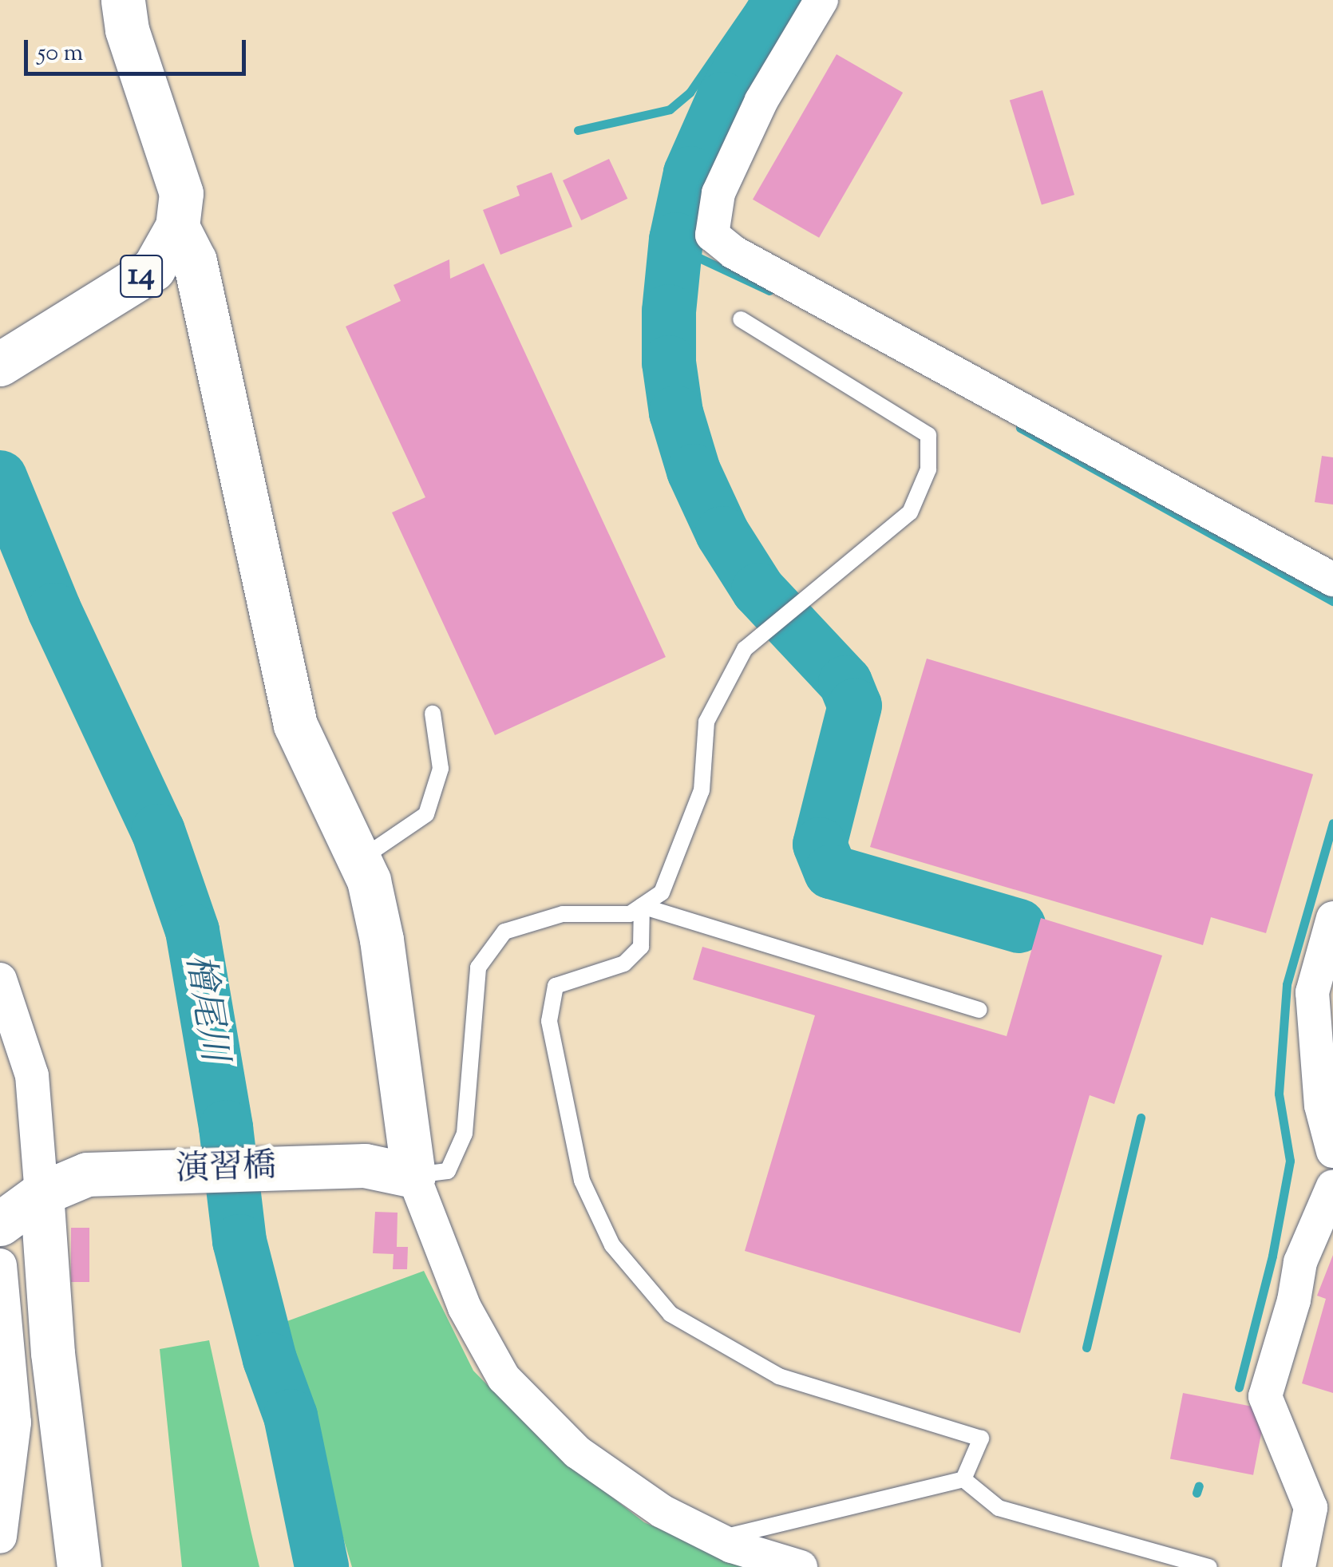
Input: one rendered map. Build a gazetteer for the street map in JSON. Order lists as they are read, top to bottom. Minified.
{"streets":{"street":["14","演習橋"]},"water":["檜尾川"],"scale_bar":"50 m"}
